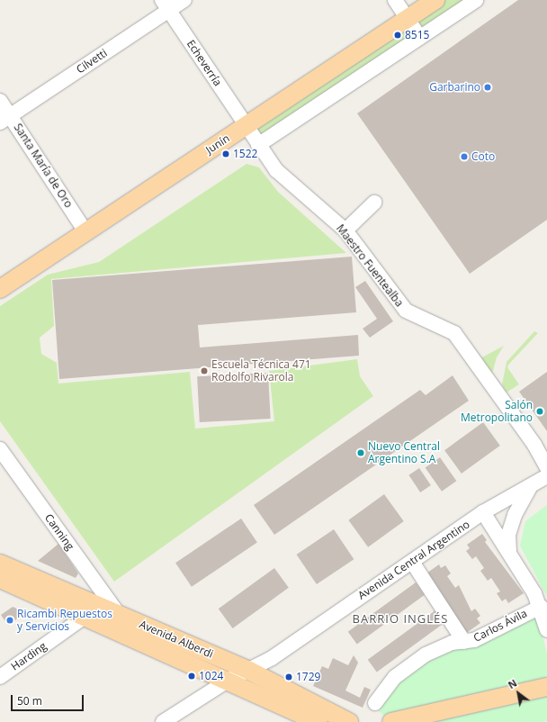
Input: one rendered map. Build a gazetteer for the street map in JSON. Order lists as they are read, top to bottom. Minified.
{"streets":{"main road":["Junín","Avenida Alberdi"],"street":["Cilvetti","Echeverría","Santa María de Oro","Maestro Fuentealba","Canning","Avenida Central Argentino","Carlos Ávila","Harding"]},"crossings":[["Cilvetti","Echeverría"],["Cilvetti","Santa María de Oro"],["Echeverría","Junín"],["Echeverría","Maestro Fuentealba"],["Junín","Santa María de Oro"],["Junín","Maestro Fuentealba"],["Canning","Avenida Alberdi"],["Canning","Harding"],["Avenida Central Argentino","Avenida Alberdi"],["Avenida Alberdi","Harding"]],"districts":["BARRIO INGLÉS"],"places":["8515","Garbarino","1522","Coto","Escuela Técnica 471 Rodolfo Rivarola","Salón Metropolitano","Nuevo Central Argentino S.A","Ricambi Repuestos y Servicios","1024","1729"],"scale_bar":"50 m","north":"top left"}
